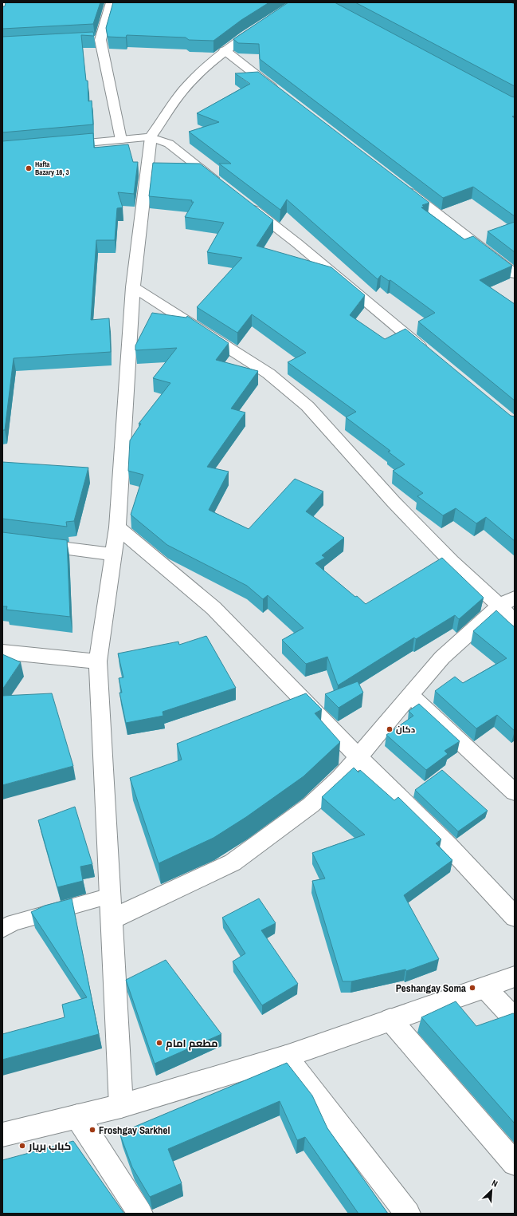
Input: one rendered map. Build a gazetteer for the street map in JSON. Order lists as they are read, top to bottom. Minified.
{"places":["Hafta Bazary 16, 3","دكان","Peshangay Soma","مطعم امام","Froshgay Sarkhel","کباب بریار"],"north":"top right"}
